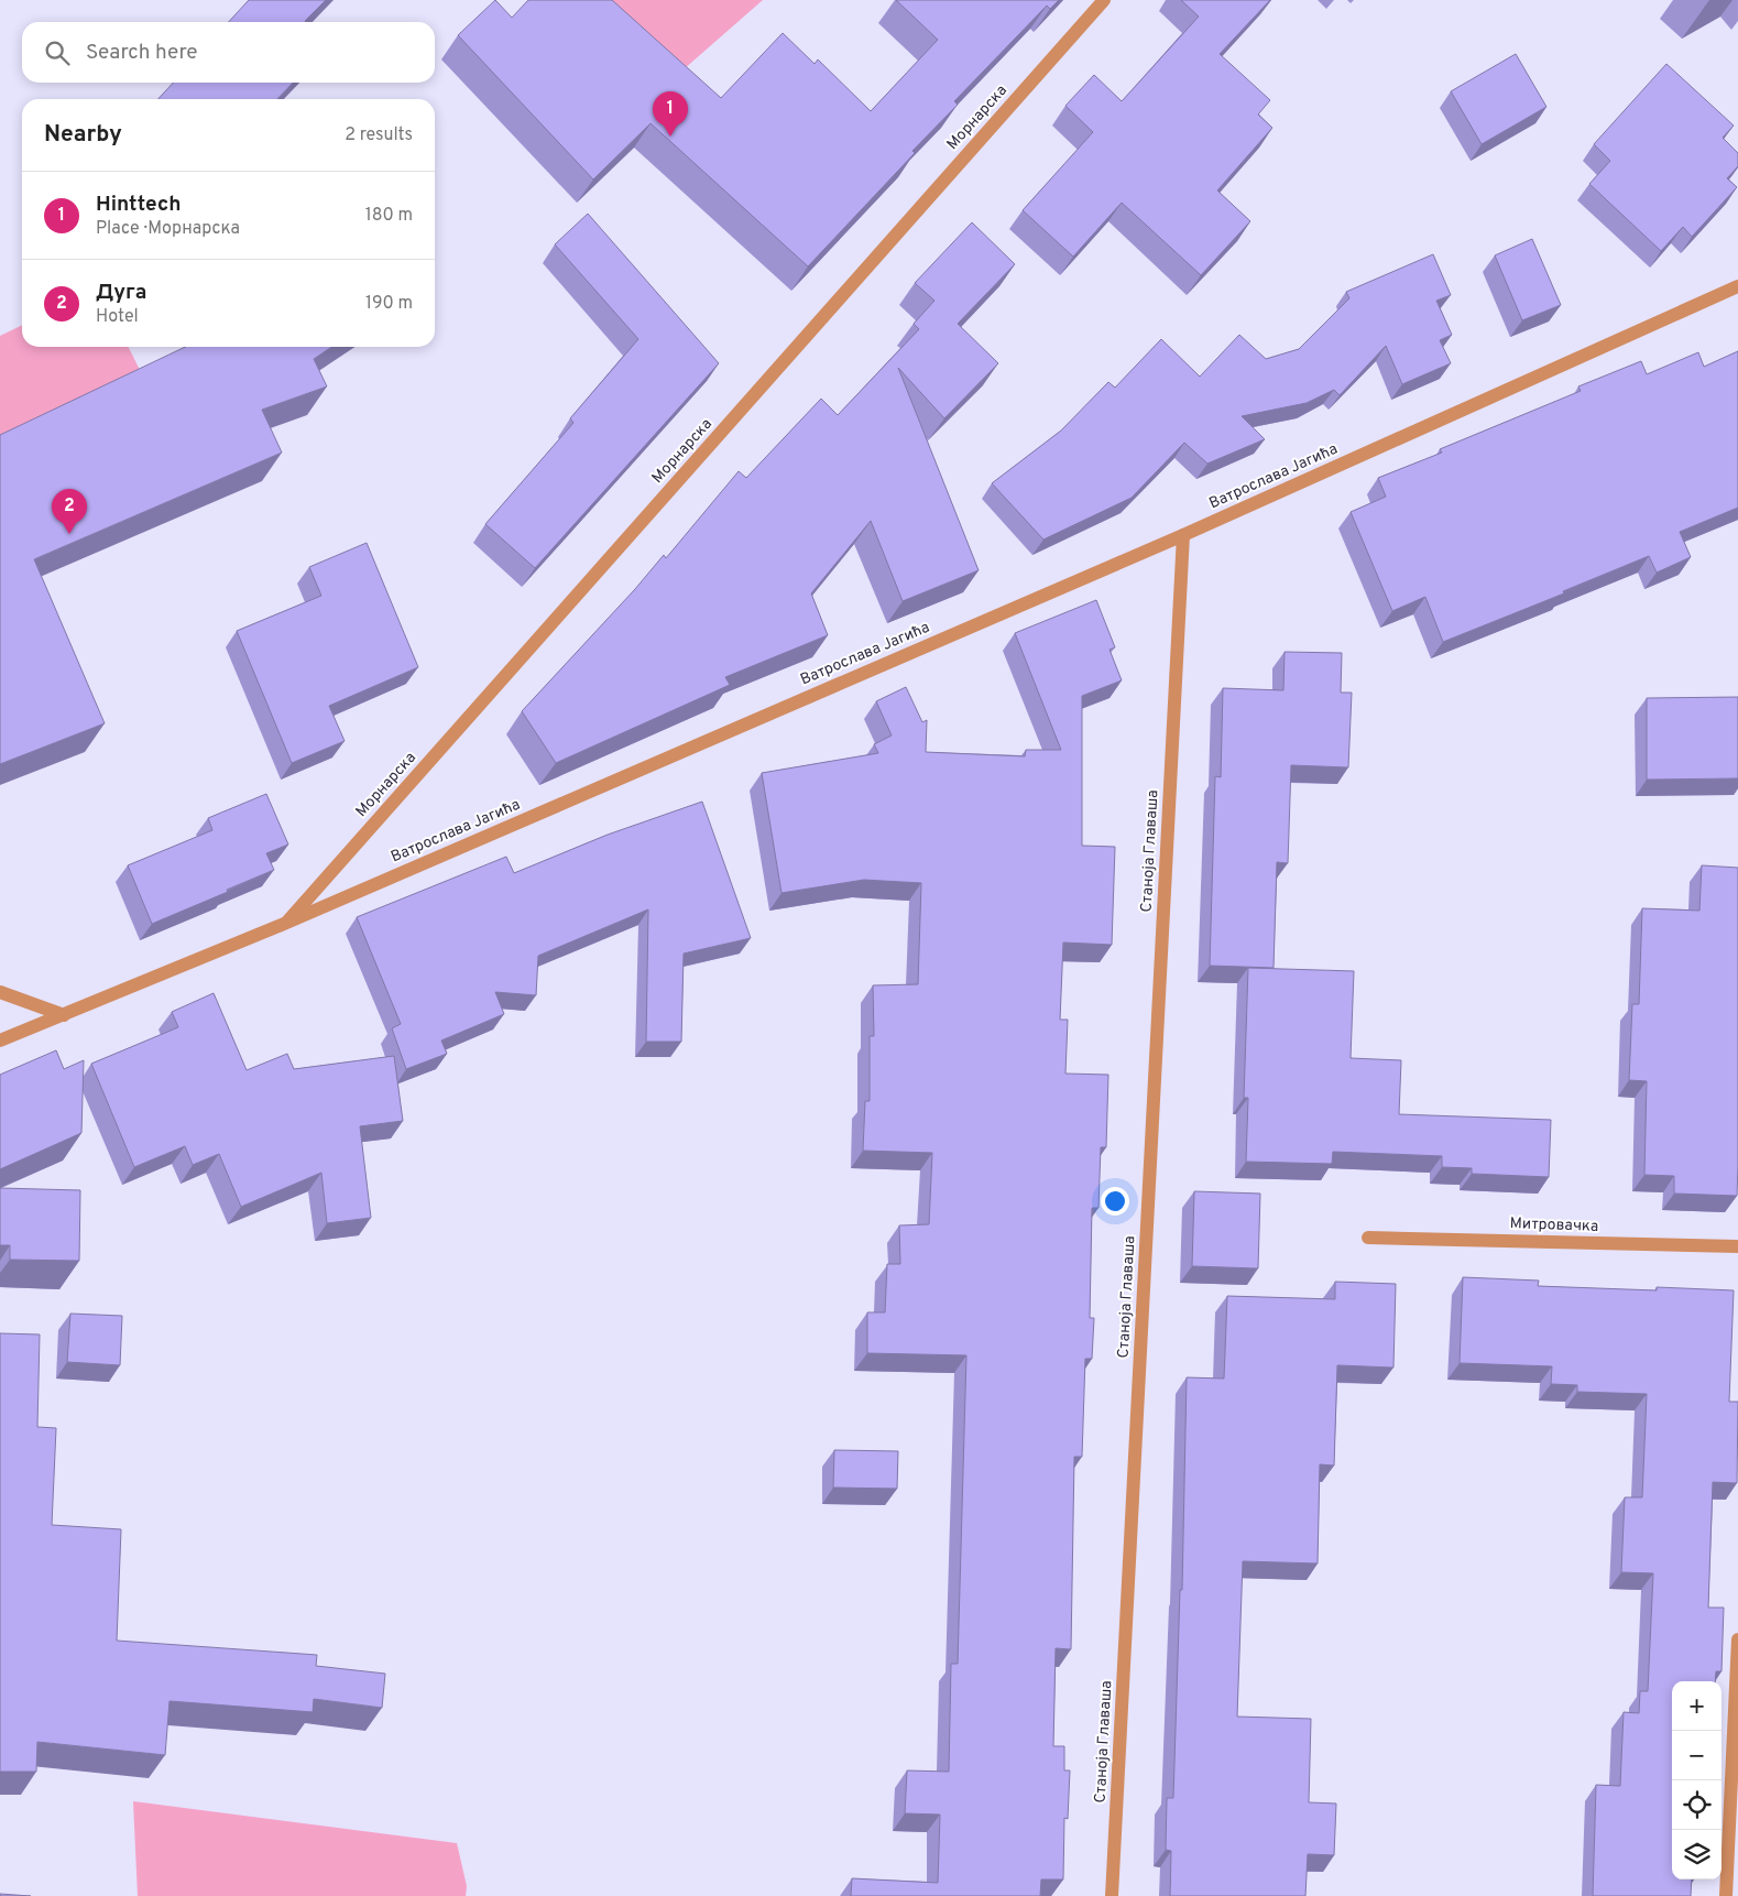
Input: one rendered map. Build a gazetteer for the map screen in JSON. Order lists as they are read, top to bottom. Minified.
{"streets":{"street":["Морнарска","Ватрослава Јагића","Станоја Главаша","Митровачка"]},"crossings":[["Морнарска","Ватрослава Јагића"],["Ватрослава Јагића","Станоја Главаша"]],"page":{"search":"Search here","pins":["1","2"],"heading":["Nearby","2 results"],"list":[{"mark":"1","name":"Hinttech","note":"Place · Морнарска","value":"180 m"},{"mark":"2","name":"Дуга","note":"Hotel","value":"190 m"}],"map_buttons":["+","−"]}}
